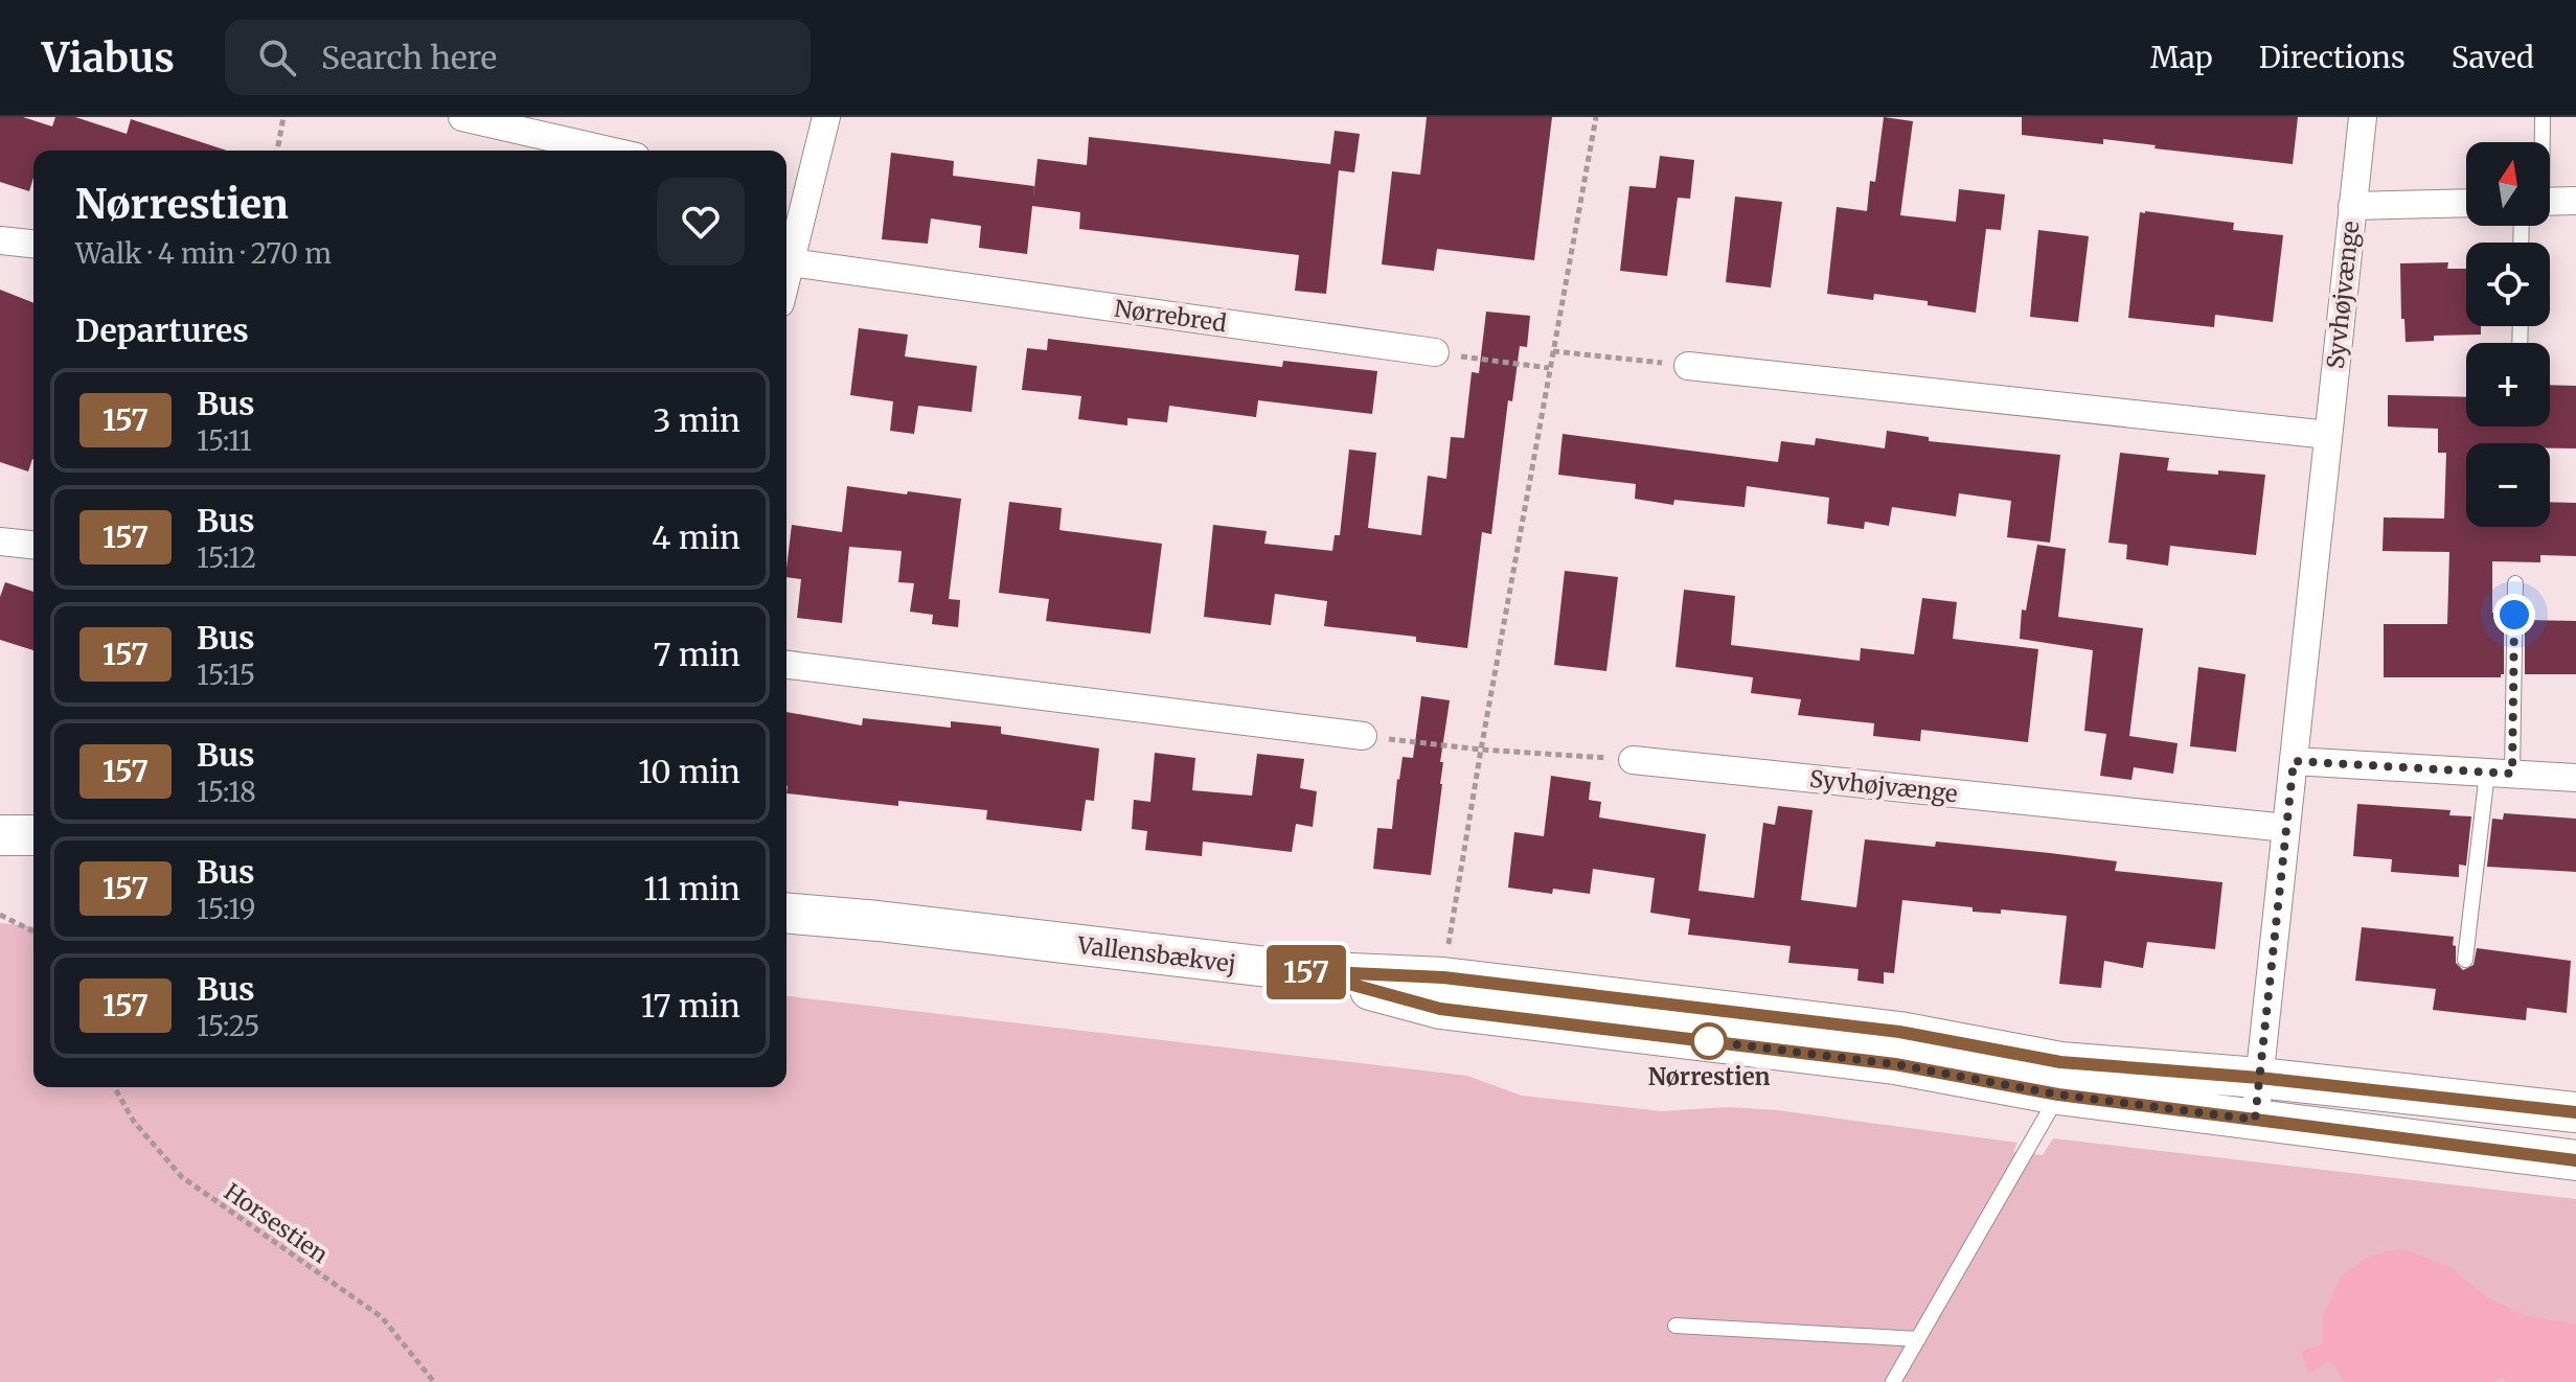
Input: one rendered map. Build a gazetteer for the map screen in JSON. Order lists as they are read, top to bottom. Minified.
{"streets":{"street":["Syvhøjvænge","Nørrebred","Vallensbækvej"],"path":["Horsestien"]},"crossings":[["Syvhøjvænge","Vallensbækvej"]],"places":["Nørrestien"],"lines":["bus line 157"],"north":"top","page":{"header":"Viabus","search":"Search here","nav":["Map","Directions","Saved"],"on_map":"157","map_buttons":["+","−"],"heading":[["Nørrestien","Walk · 4 min · 270 m"],"Departures"],"list":[{"mark":"157","name":"Bus","note":"15:11","value":"3 min"},{"mark":"157","name":"Bus","note":"15:12","value":"4 min"},{"mark":"157","name":"Bus","note":"15:15","value":"7 min"},{"mark":"157","name":"Bus","note":"15:18","value":"10 min"},{"mark":"157","name":"Bus","note":"15:19","value":"11 min"},{"mark":"157","name":"Bus","note":"15:25","value":"17 min"}]}}
